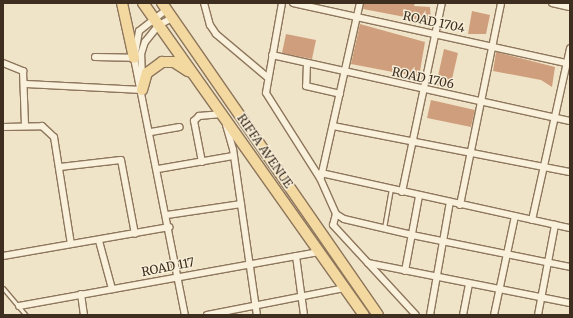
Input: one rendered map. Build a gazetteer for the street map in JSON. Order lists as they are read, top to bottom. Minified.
{"streets":{"main road":["RIFFA AVENUE"],"street":["ROAD 1704","ROAD 1706","ROAD 117"]},"crossings":[["RIFFA AVENUE","ROAD 117"]]}
